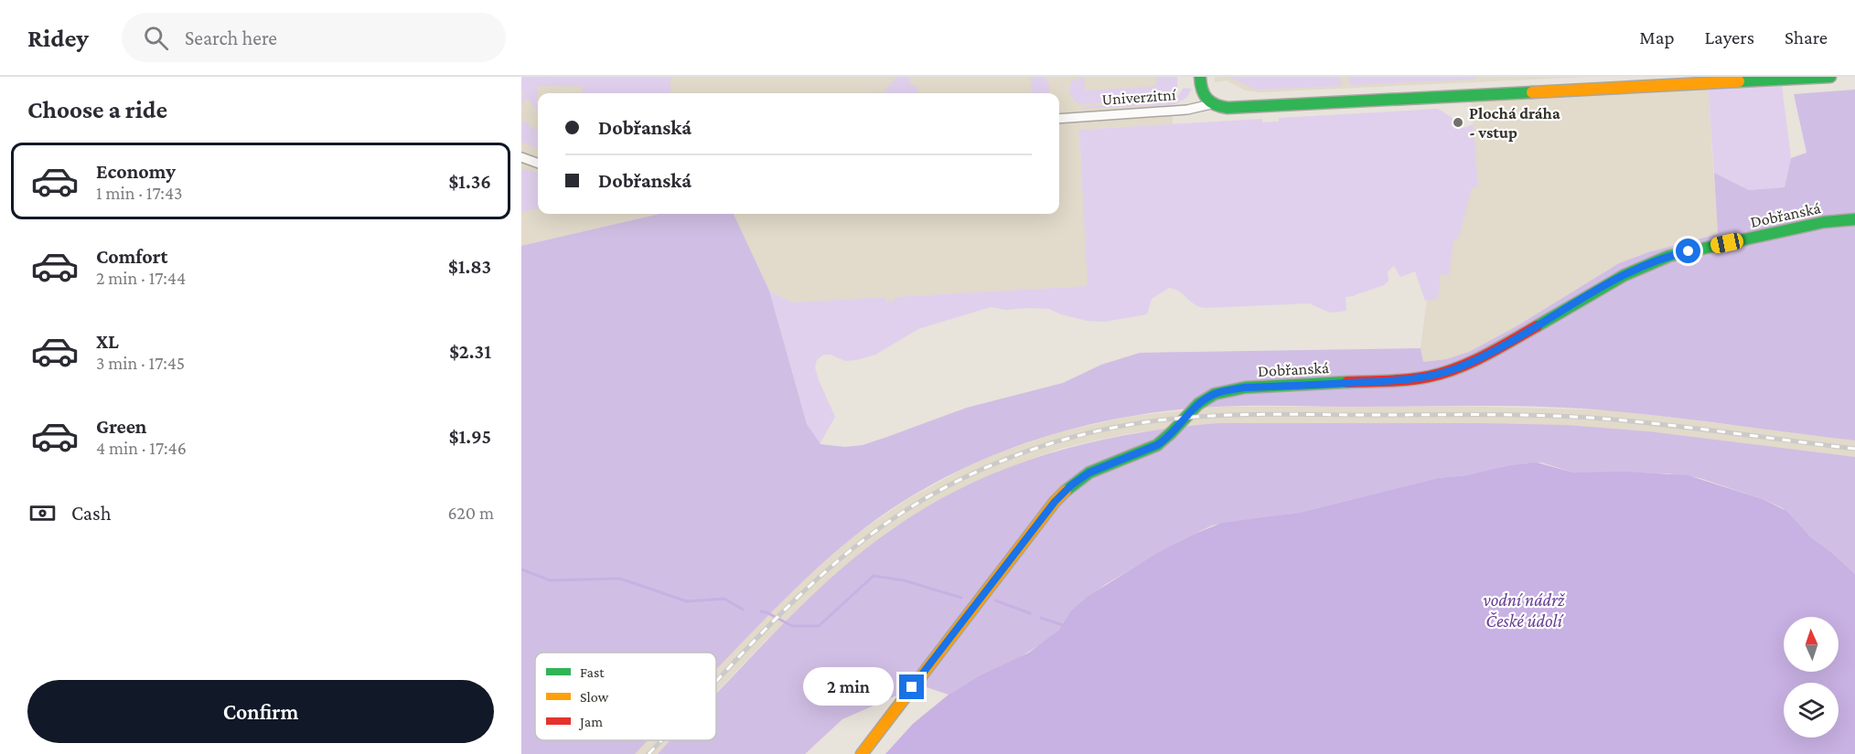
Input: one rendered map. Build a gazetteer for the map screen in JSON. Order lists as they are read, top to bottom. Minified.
{"streets":{"street":["Univerzitní","Dobřanská"]},"water":["vodní nádrž České údolí"],"places":["Plochá dráha - vstup"],"legend":["Fast","Slow","Jam"],"north":"top","page":{"header":"Ridey","search":"Search here","nav":["Map","Layers","Share"],"heading":"Choose a ride","banner":["Dobřanská","Dobřanská"],"list":[{"name":"Economy","note":"1 min · 17:43","value":"$1.36"},{"name":"Comfort","note":"2 min · 17:44","value":"$1.83"},{"name":"XL","note":"3 min · 17:45","value":"$2.31"},{"name":"Green","note":"4 min · 17:46","value":"$1.95"}],"pay":["Cash","620 m"],"bubble":"2 min","buttons":"Confirm"}}
